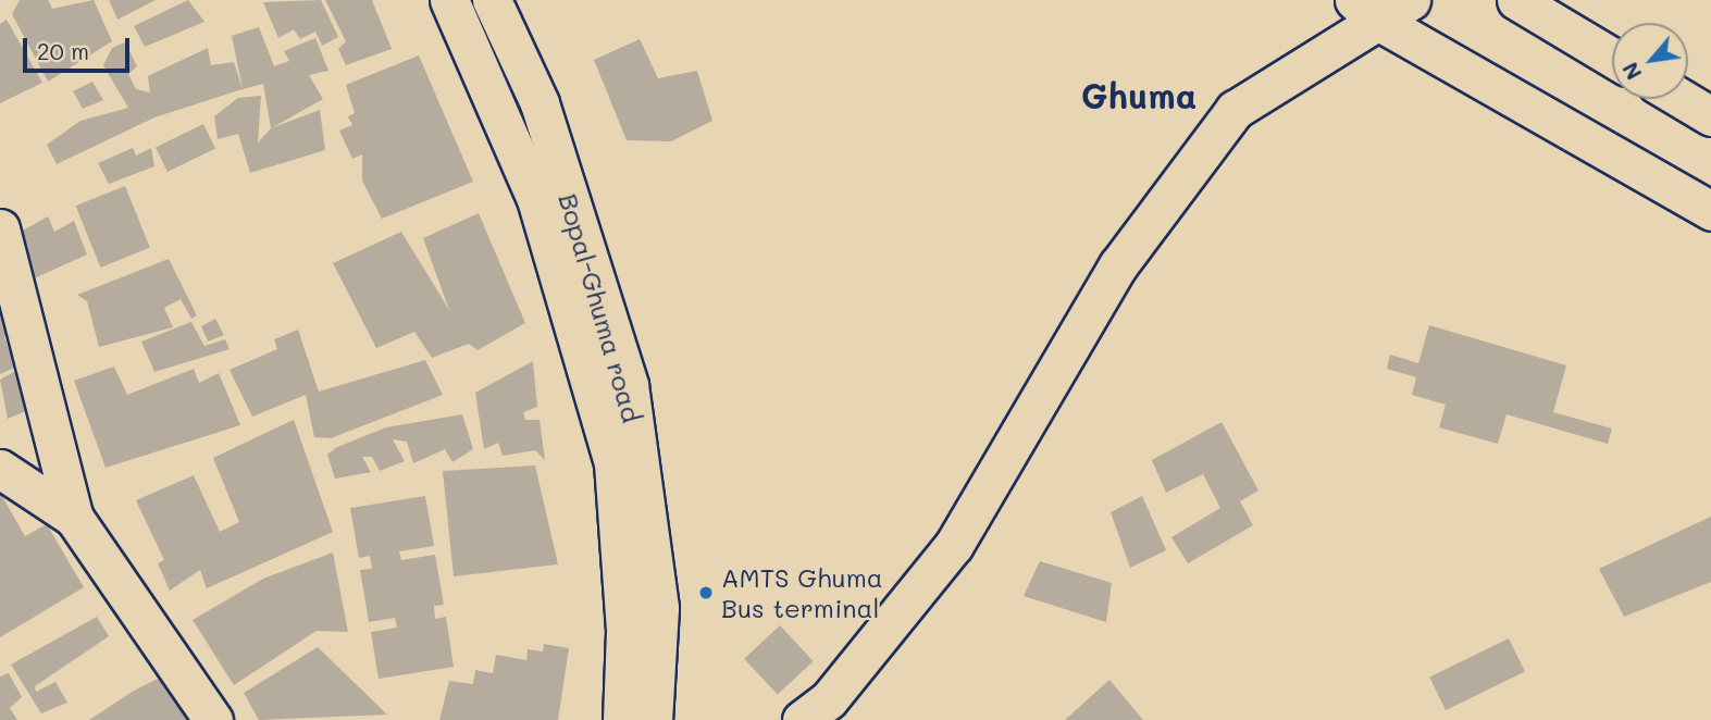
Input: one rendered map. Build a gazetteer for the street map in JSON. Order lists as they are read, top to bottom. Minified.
{"streets":{"street":["Bopal-Ghuma road"]},"districts":["Ghuma"],"places":["AMTS Ghuma Bus terminal"],"scale_bar":"20 m","north":"bottom left"}
